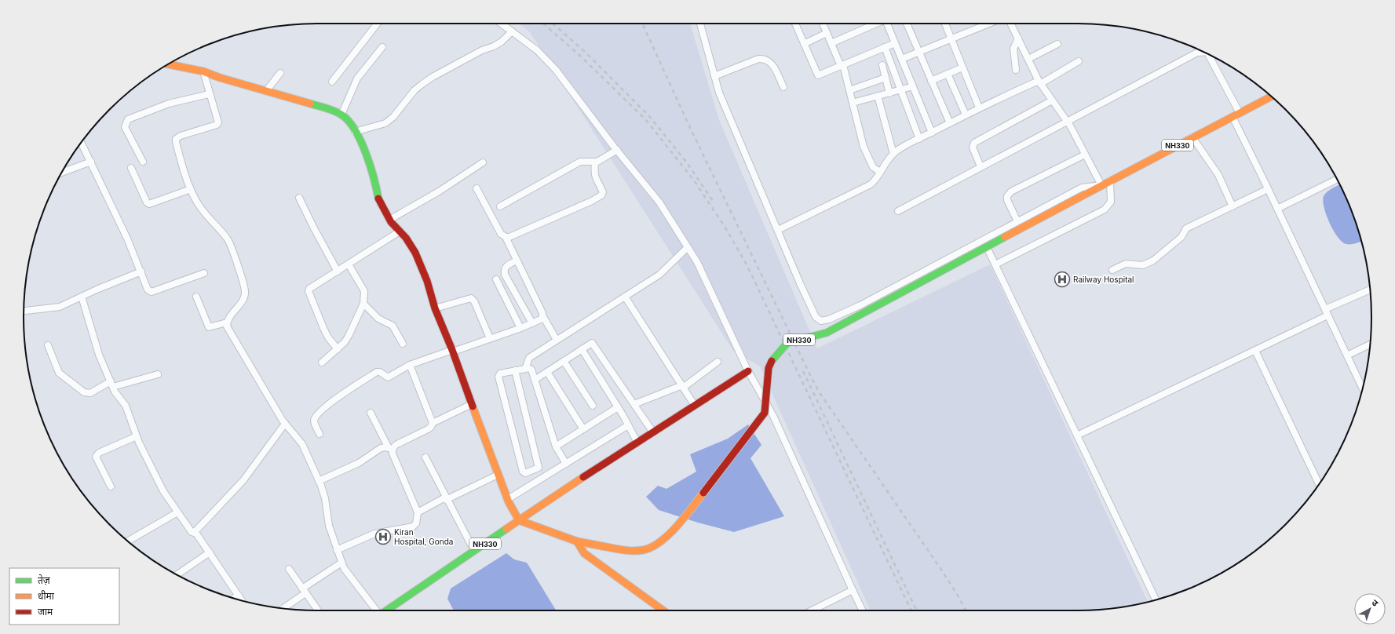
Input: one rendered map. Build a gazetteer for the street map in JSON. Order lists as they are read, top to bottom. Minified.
{"streets":{"main road":["NH330"]},"places":{"hospital":["Railway Hospital","Kiran Hospital, Gonda"]},"legend":["तेज़","धीमा","जाम"],"north":"top right"}
